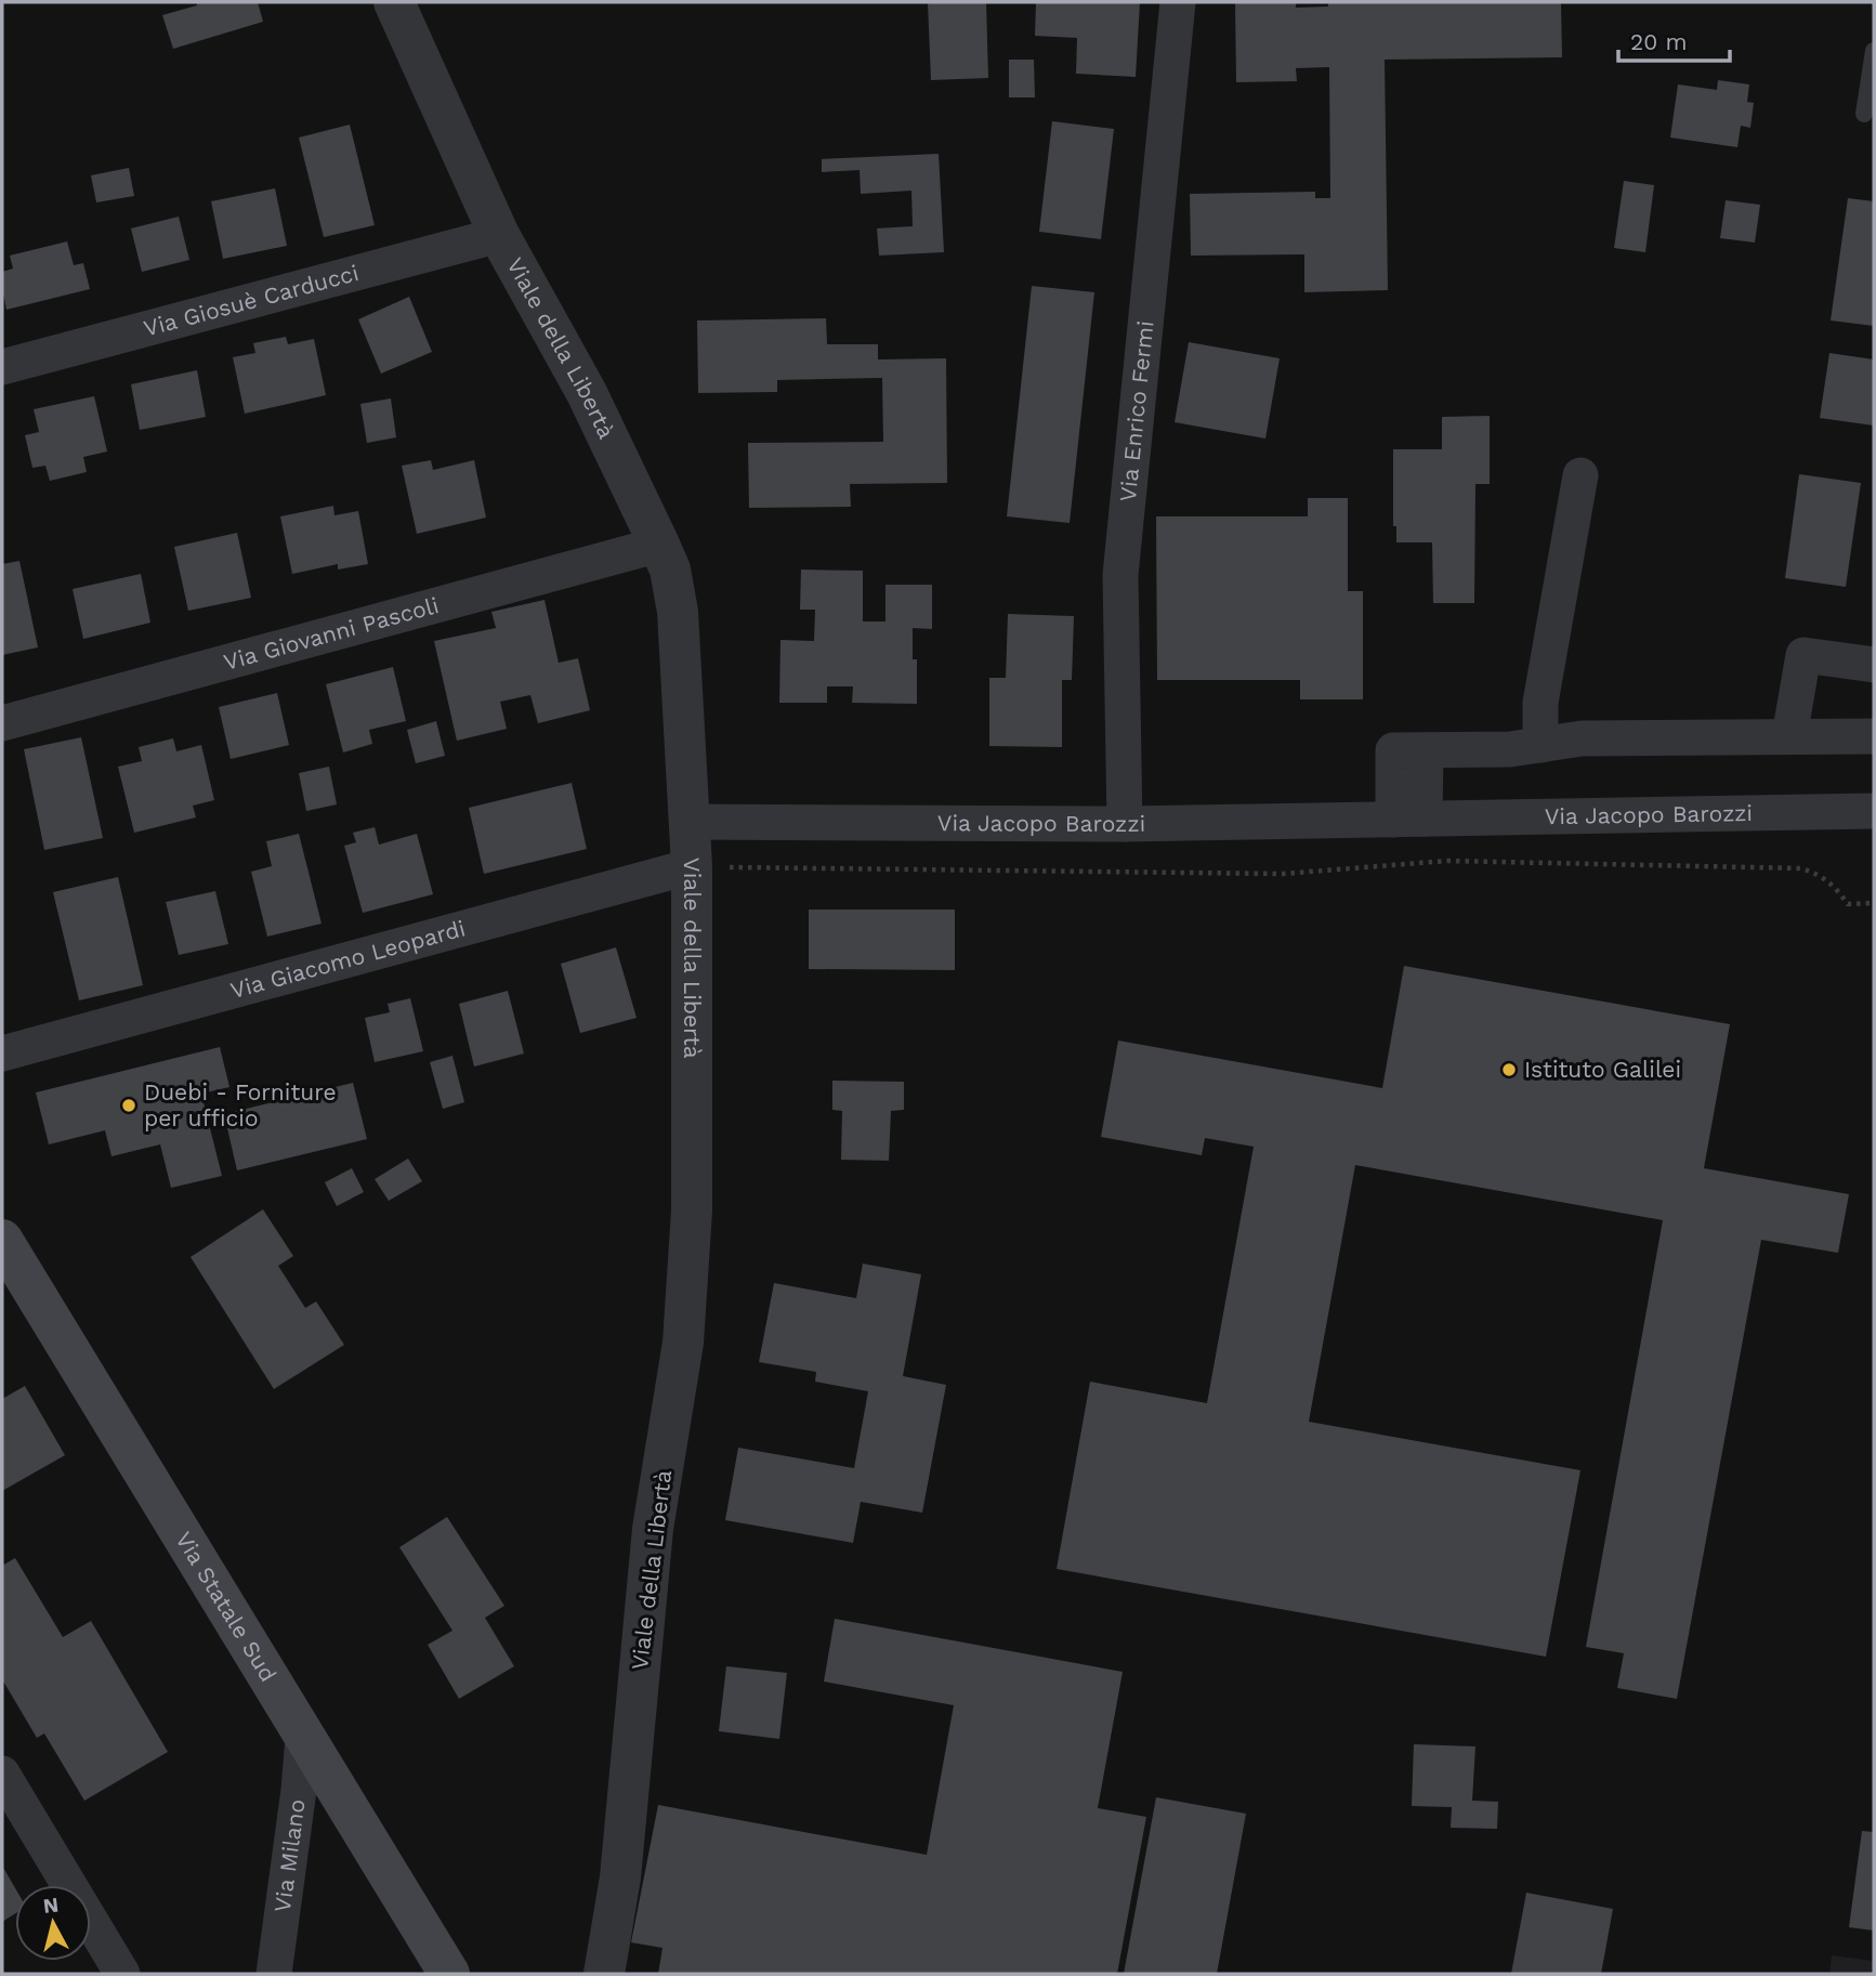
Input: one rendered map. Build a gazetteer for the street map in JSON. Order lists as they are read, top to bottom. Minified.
{"streets":{"main road":["Via Statale Sud"],"street":["Via Giosuè Carducci","Viale della Libertà","Via Enrico Fermi","Via Giovanni Pascoli","Via Jacopo Barozzi","Via Giacomo Leopardi","Via Milano"]},"crossings":[["Via Giosuè Carducci","Viale della Libertà"],["Viale della Libertà","Via Giovanni Pascoli"],["Viale della Libertà","Via Jacopo Barozzi"],["Viale della Libertà","Via Giacomo Leopardi"],["Via Enrico Fermi","Via Jacopo Barozzi"],["Via Statale Sud","Via Milano"]],"places":["Istituto Galilei","Duebi - Forniture per ufficio"],"scale_bar":"20 m","north":"top"}
